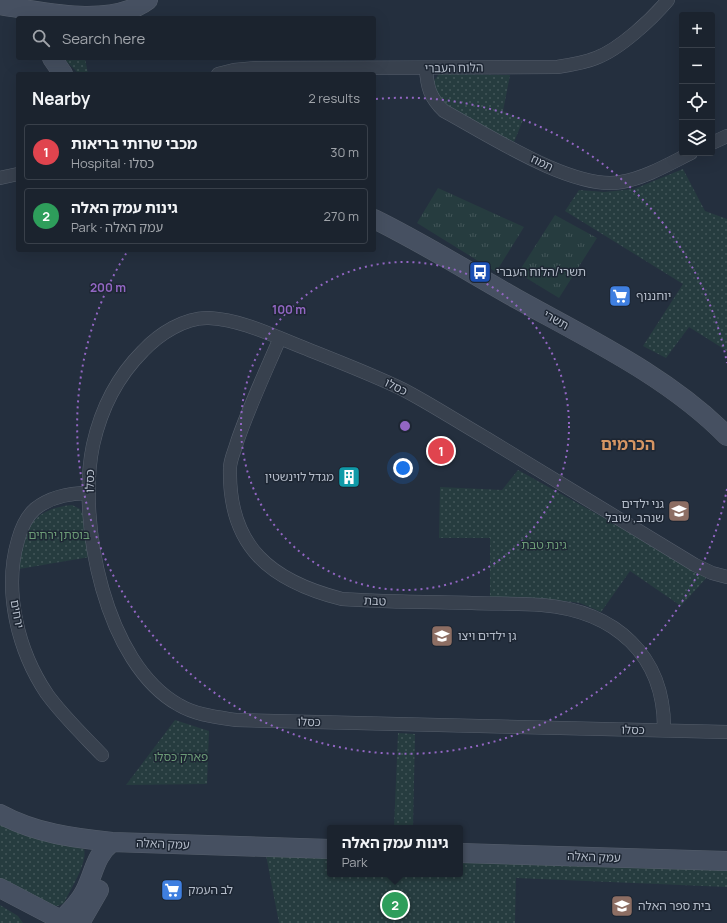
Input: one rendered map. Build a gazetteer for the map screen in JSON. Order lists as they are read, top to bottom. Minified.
{"streets":{"street":["הלוח העברי","תמוז","תשרי","כסלו","טבת","ירחים","עמק האלה"]},"crossings":[["הלוח העברי","תמוז"],["כסלו","טבת"],["כסלו","ירחים"]],"districts":["הכרמים"],"parks":["בוסתן ירחים","גינת טבת","פארק כסלו"],"places":{"bus stop":["תשרי/הלוח העברי"],"supermarket":["יוחננוף","לב העמק"],"building":["מגדל לוינשטין"],"school or university":["גני ילדים שנהב, שובל","גן ילדים ויצו","בית ספר האלה"]},"page":{"map_buttons":["+","−"],"search":"Search here","heading":["Nearby","2 results"],"list":[{"mark":"1","name":"מכבי שרותי בריאות","note":"Hospital · כסלו","value":"30 m"},{"mark":"2","name":"גינות עמק האלה","note":"Park · עמק האלה","value":"270 m"}],"pins":["1","2"],"popup":["גינות עמק האלה","Park"]},"rings":["200 m","100 m"]}
